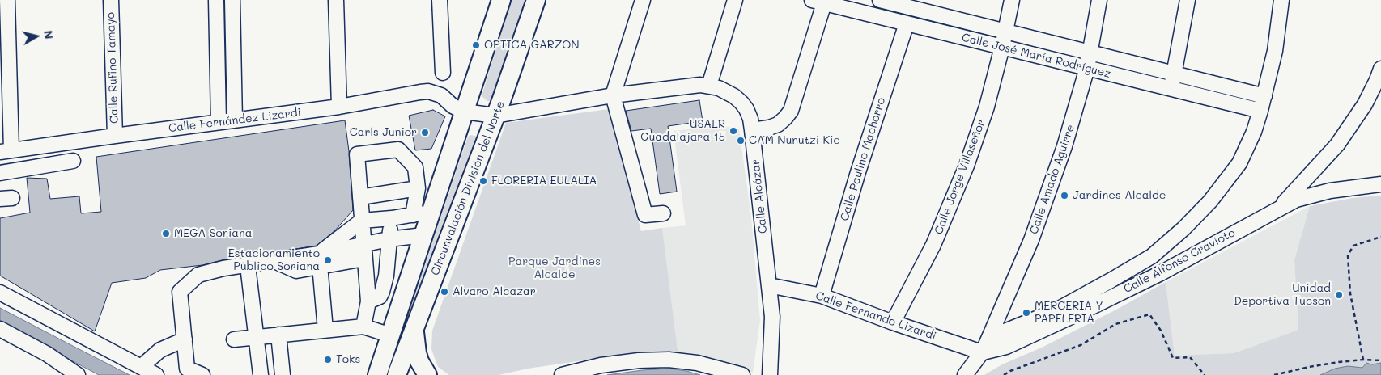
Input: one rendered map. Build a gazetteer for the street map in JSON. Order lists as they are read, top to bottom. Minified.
{"streets":{"main road":["Circunvalación División del Norte"],"street":["Calle José María Rodríguez","Calle Rufino Tamayo","Calle Fernández Lizardi","Calle Paulino Machorro","Calle Jorge Villaseñor","Calle Amado Aguirre","Calle Alcázar","Calle Alfonso Cravioto","Calle Fernando Lizardi"]},"crossings":[["Calle José María Rodríguez","Calle Paulino Machorro"],["Calle José María Rodríguez","Calle Jorge Villaseñor"],["Calle José María Rodríguez","Calle Amado Aguirre"],["Calle Rufino Tamayo","Calle Fernández Lizardi"],["Calle Fernández Lizardi","Circunvalación División del Norte"],["Calle Fernández Lizardi","Calle Alcázar"],["Calle Paulino Machorro","Calle Fernando Lizardi"],["Calle Jorge Villaseñor","Calle Fernando Lizardi"],["Calle Amado Aguirre","Calle Alfonso Cravioto"],["Calle Amado Aguirre","Calle Fernando Lizardi"],["Circunvalación División del Norte","Calle Alcázar"],["Calle Alcázar","Calle Fernando Lizardi"],["Calle Alfonso Cravioto","Calle Fernando Lizardi"]],"parks":["Parque Jardines Alcalde"],"places":["OPTICA GARZON","USAER Guadalajara 15","Carls Junior","CAM Nunutzi Kie","FLORERIA EULALIA","Jardines Alcalde","MEGA Soriana","Estacionamiento Público Soriana","Alvaro Alcazar","Unidad Deportiva Tucson","MERCERIA Y PAPELERIA","Toks"],"north":"right"}
